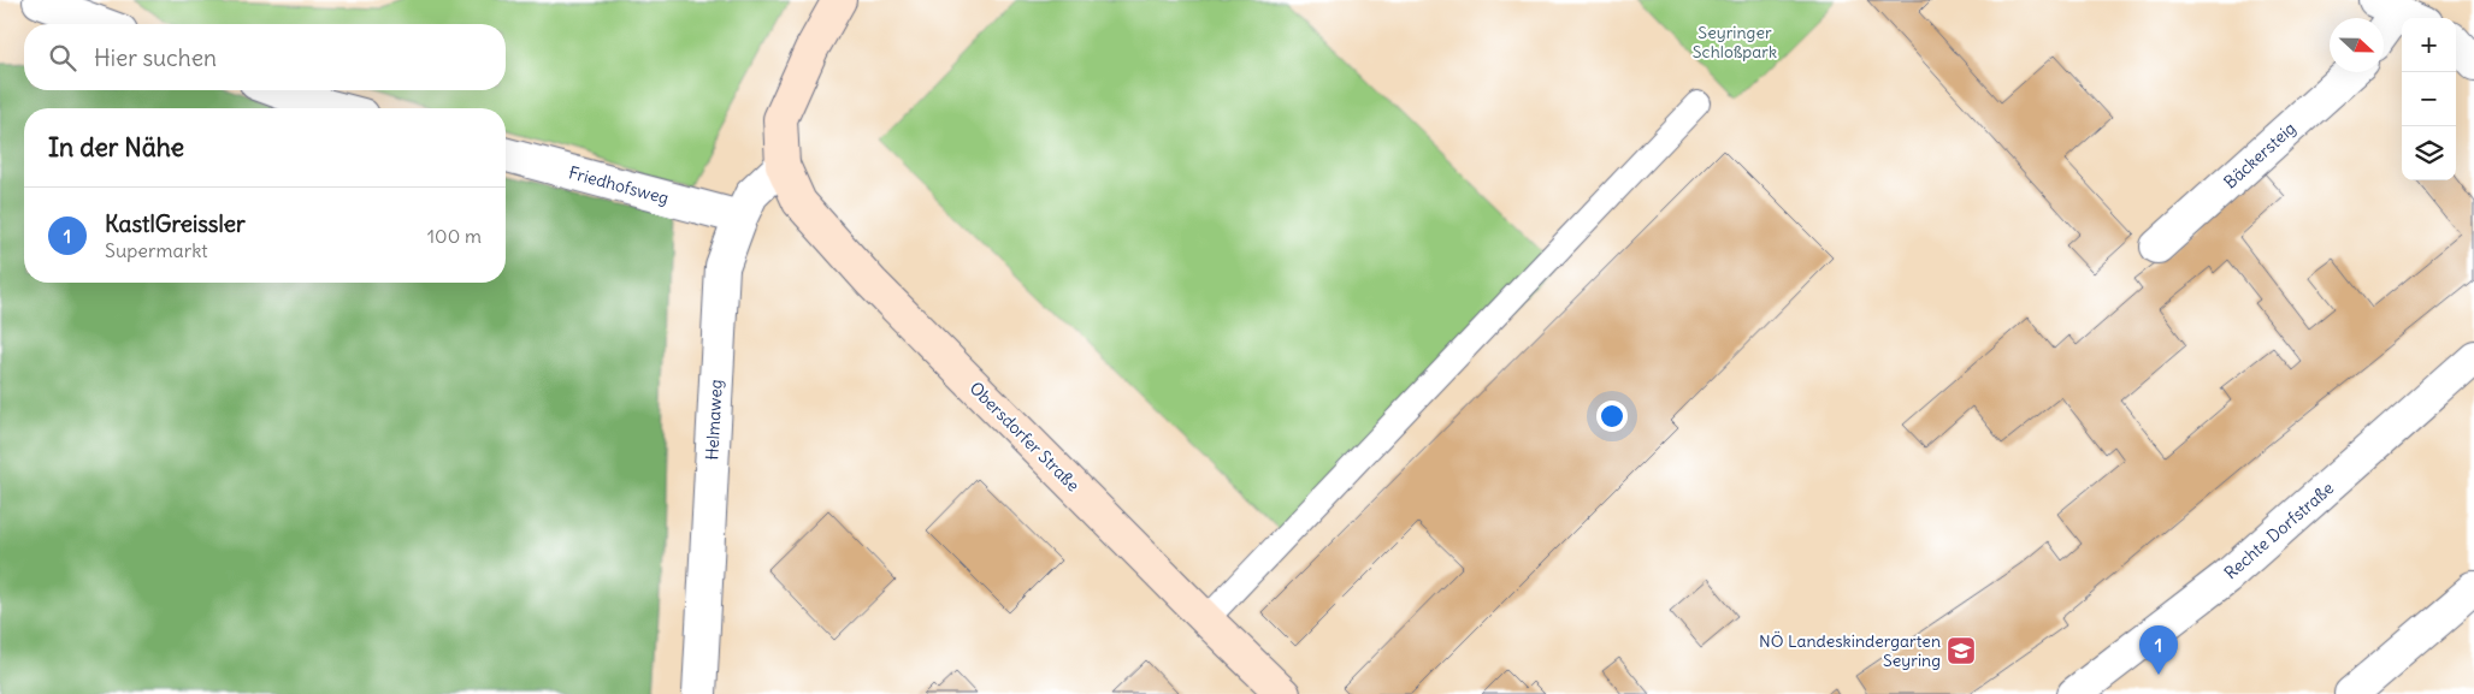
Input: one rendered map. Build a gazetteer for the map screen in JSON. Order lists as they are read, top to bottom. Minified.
{"streets":{"street":["Bäckersteig","Friedhofsweg","Helmaweg","Obersdorfer Straße","Rechte Dorfstraße"]},"crossings":[["Friedhofsweg","Helmaweg"],["Helmaweg","Obersdorfer Straße"]],"parks":["Seyringer Schloßpark"],"places":{"school or university":["NÖ Landeskindergarten Seyring"]},"north":"right","page":{"map_buttons":["+","−"],"search":"Hier suchen","heading":"In der Nähe","list":[{"mark":"1","name":"KastlGreissler","note":"Supermarkt","value":"100 m"}],"pins":"1"}}
